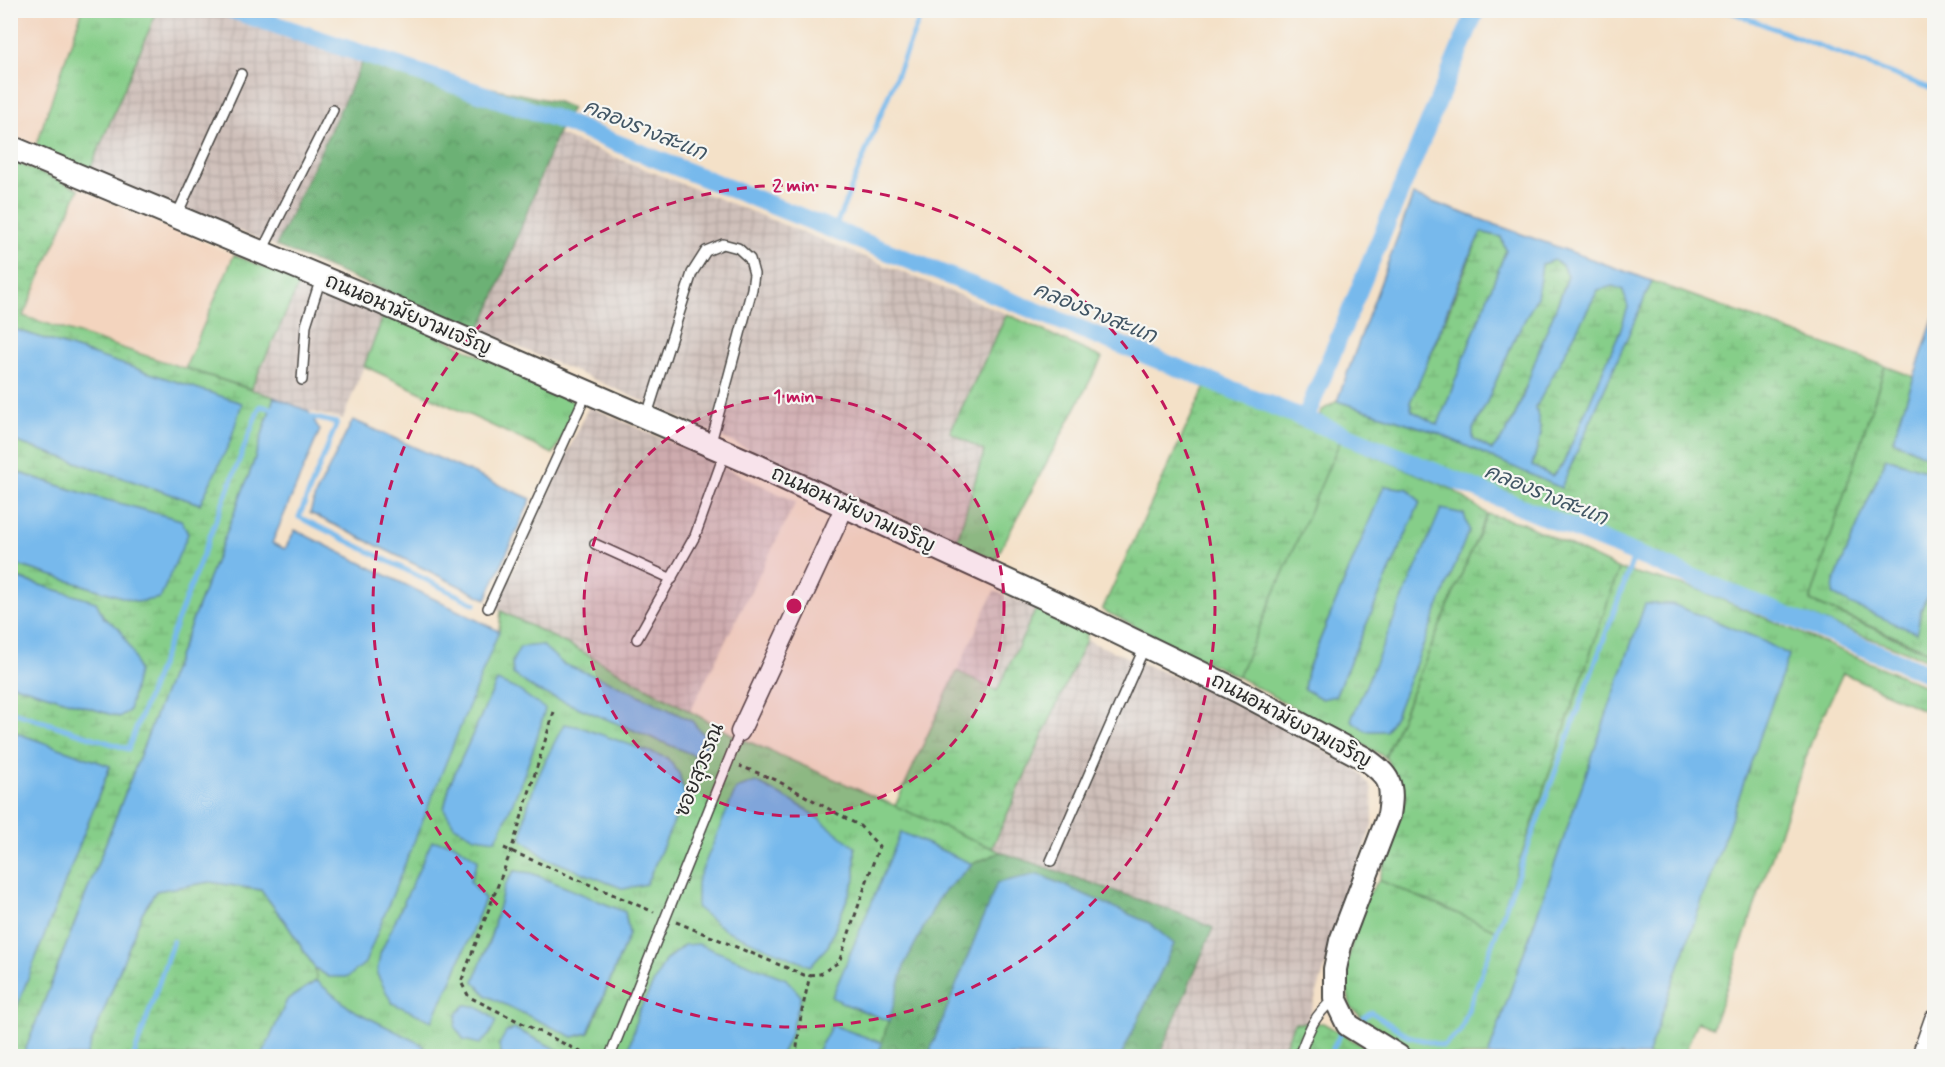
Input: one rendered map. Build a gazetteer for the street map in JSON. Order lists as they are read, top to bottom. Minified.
{"streets":{"street":["ถนนอนามัยงามเจริญ","ซอยสุวรรณ"]},"crossings":[["ถนนอนามัยงามเจริญ","ซอยสุวรรณ"]],"water":["คลองรางสะแก"],"rings":["2 min","1 min"]}
